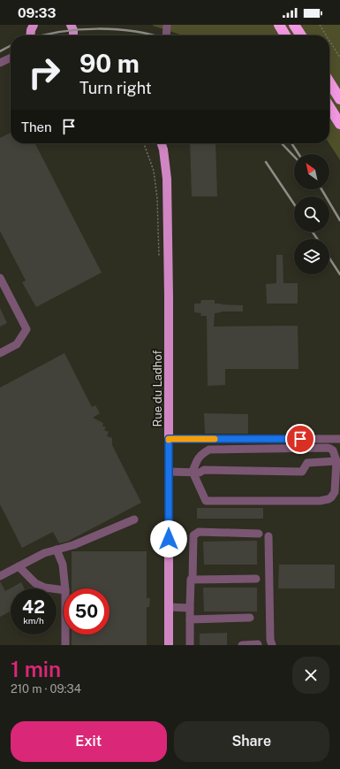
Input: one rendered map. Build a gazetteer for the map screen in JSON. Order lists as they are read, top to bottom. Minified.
{"streets":{"main road":["Rue du Ladhof"]},"north":"top left","page":{"status":"09:33","turn":["90 m","Turn right"],"then":"Then","speed":"42 km/h","limit":"50","heading":["1 min","210 m · 09:34"],"buttons":["Exit","Share"]}}
